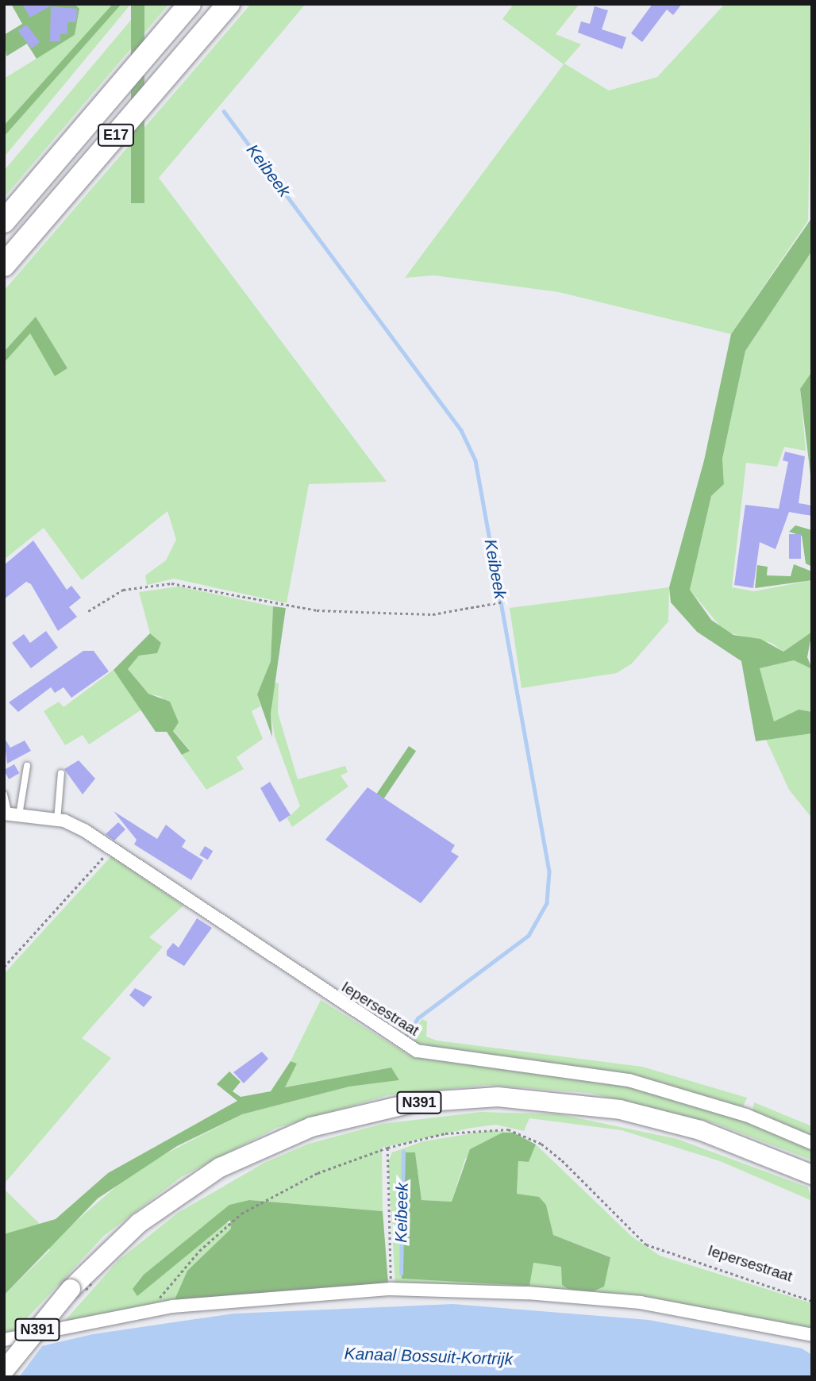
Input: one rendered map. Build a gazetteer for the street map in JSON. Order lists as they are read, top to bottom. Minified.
{"streets":{"highway":["E17"],"main road":["N391"],"street":["Iepersestraat"]},"water":["Keibeek","Kanaal Bossuit-Kortrijk"]}
